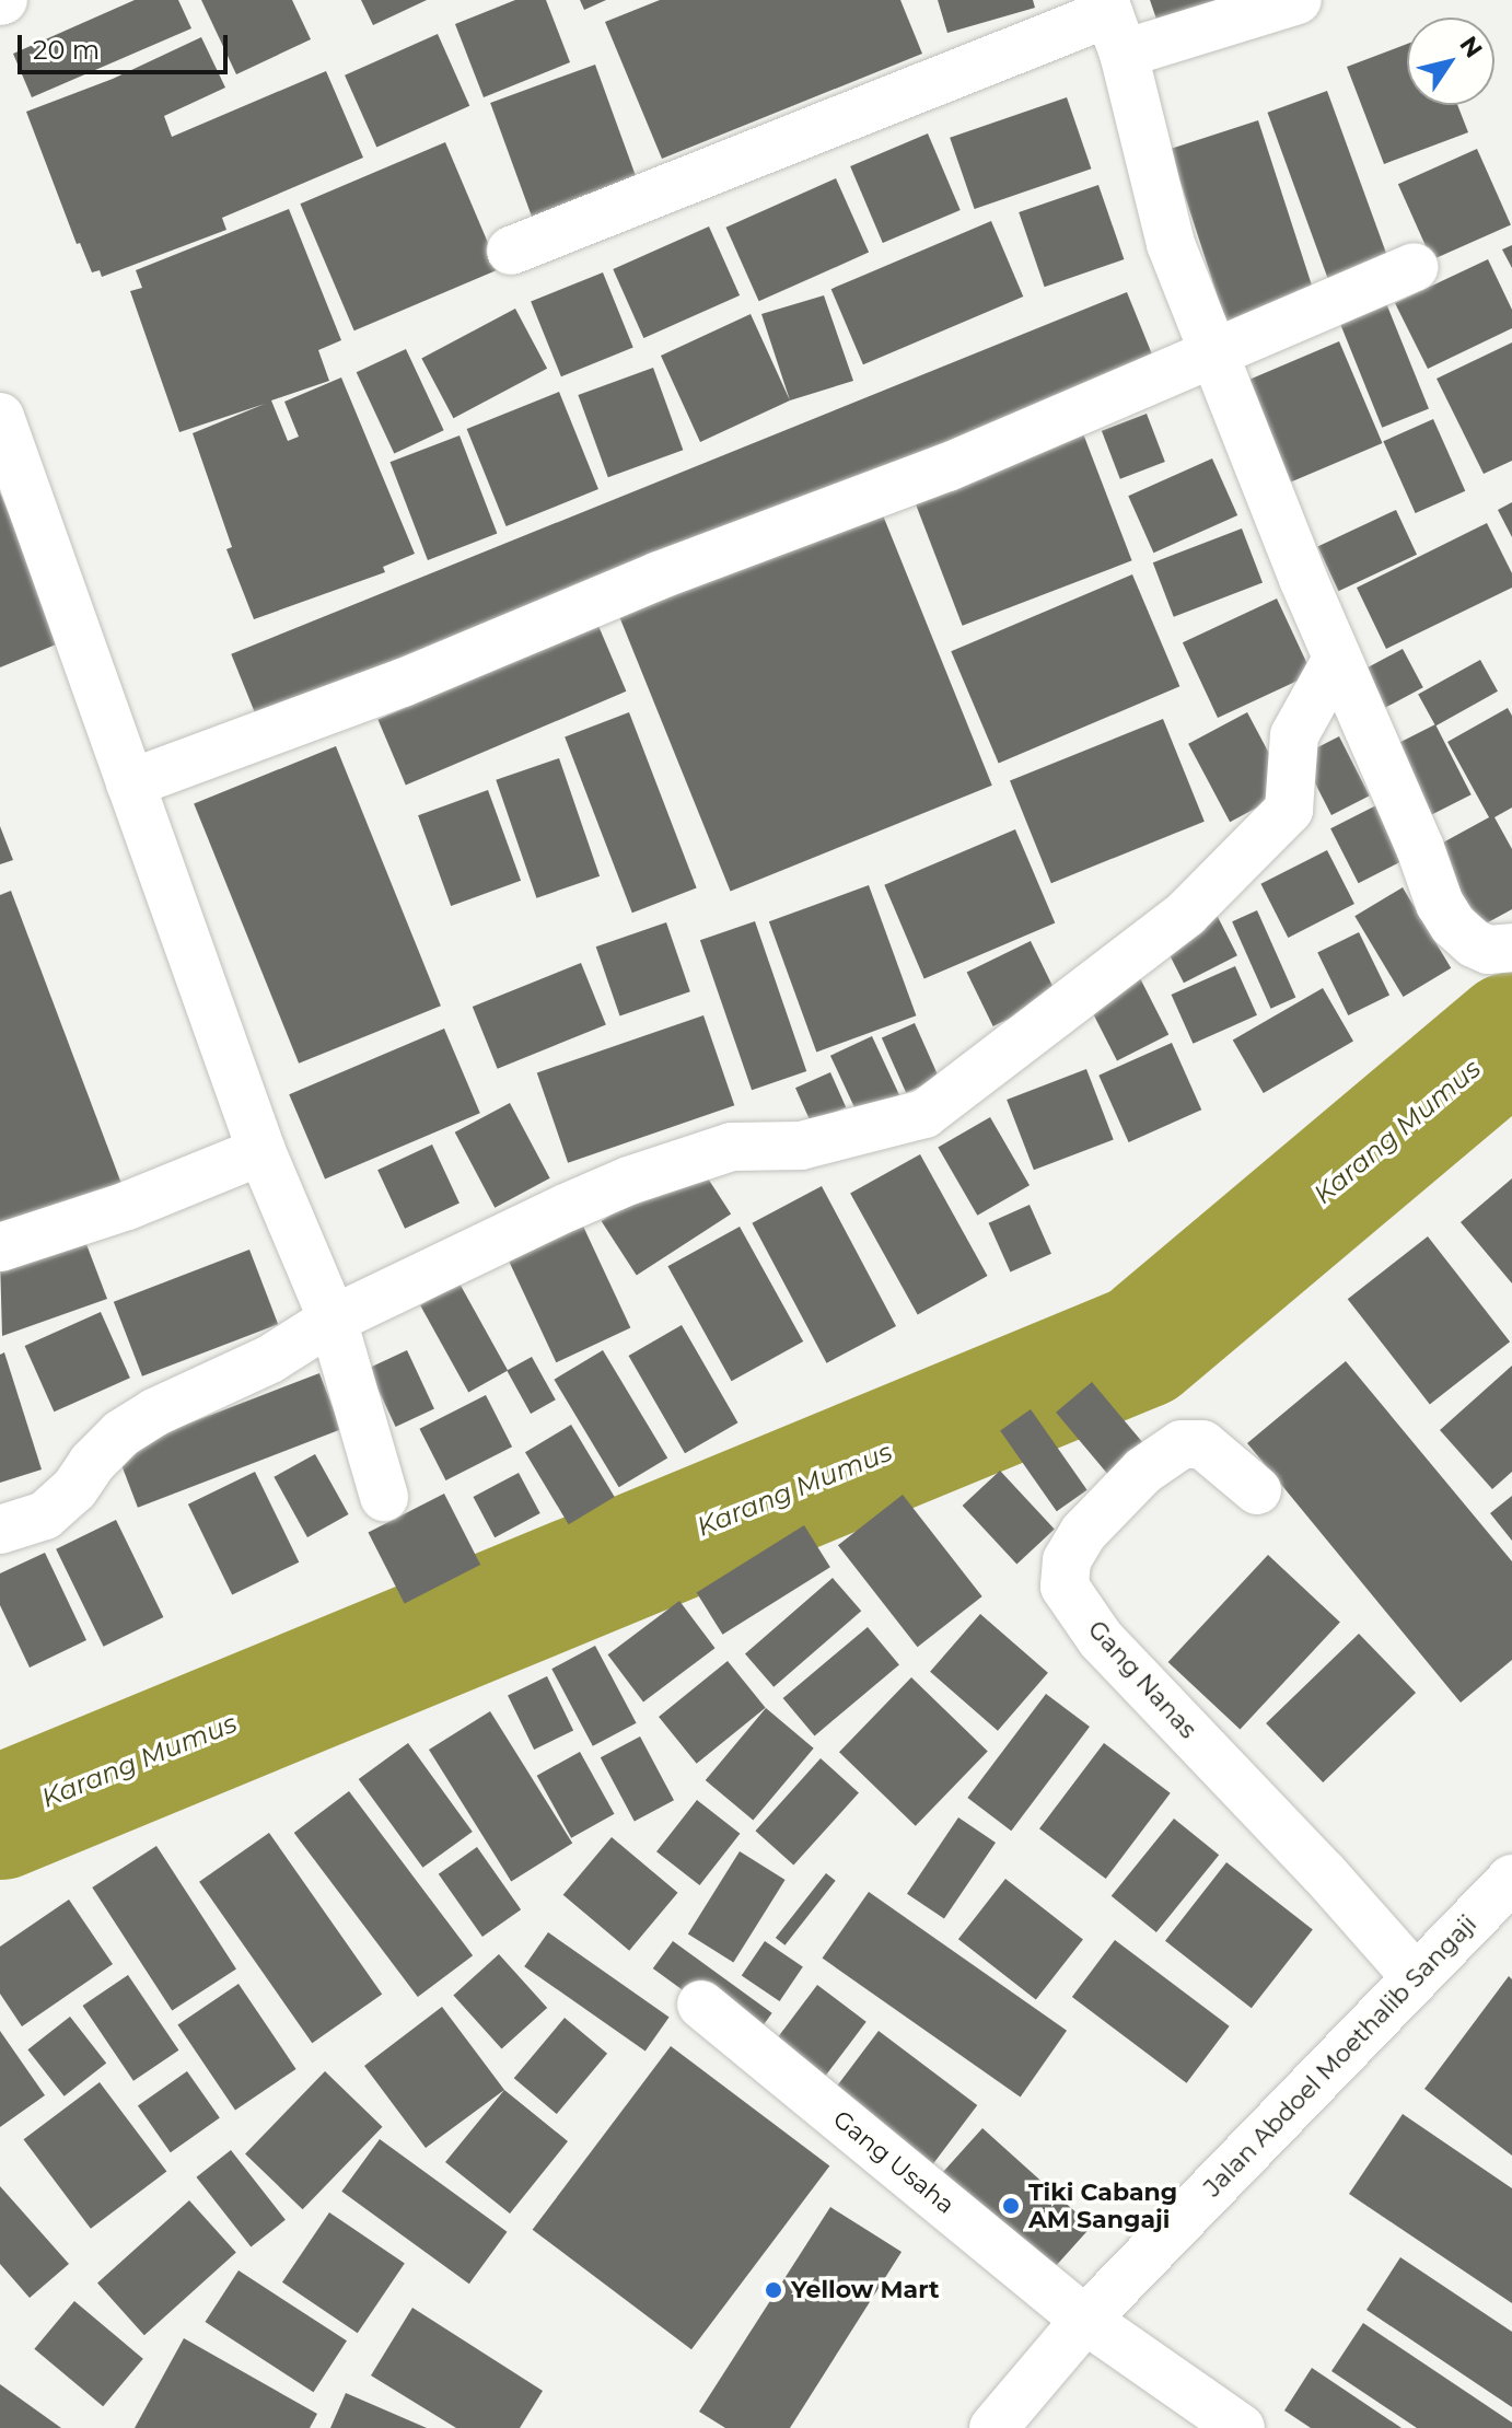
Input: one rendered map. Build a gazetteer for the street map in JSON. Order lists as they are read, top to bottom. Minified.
{"streets":{"street":["Gang Nanas","Jalan Abdoel Moethalib Sangaji","Gang Usaha"]},"crossings":[["Gang Nanas","Jalan Abdoel Moethalib Sangaji"],["Jalan Abdoel Moethalib Sangaji","Gang Usaha"]],"water":["Karang Mumus"],"places":["Tiki Cabang AM Sangaji","Yellow Mart"],"scale_bar":"20 m","north":"top right"}
